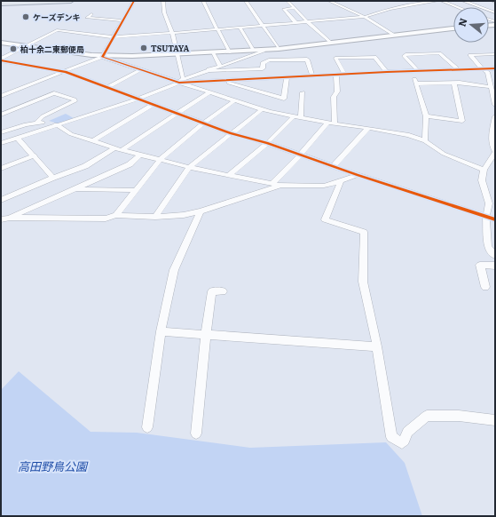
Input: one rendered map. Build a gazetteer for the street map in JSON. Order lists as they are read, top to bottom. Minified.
{"parks":["高田野鳥公園"],"places":["ケーズデンキ","TSUTAYA","柏十余二東郵便局"],"north":"left"}
